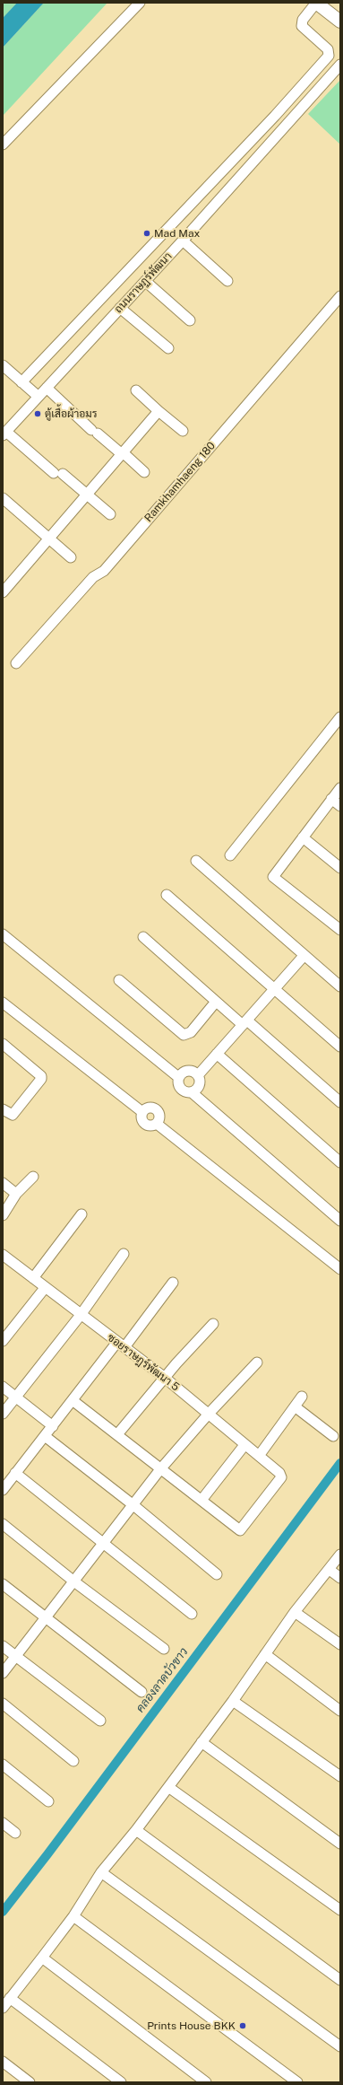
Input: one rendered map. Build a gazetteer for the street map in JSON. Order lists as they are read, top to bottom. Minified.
{"streets":{"street":["ถนนราษฏร์พัฒนา","Ramkhamhaeng 180","ซอยราษฎร์พัฒนา 5"]},"water":["คลองลาดบัวขาว"],"places":["Mad Max","ตู้เสื้อผ้าอมร","Prints House BKK"]}
